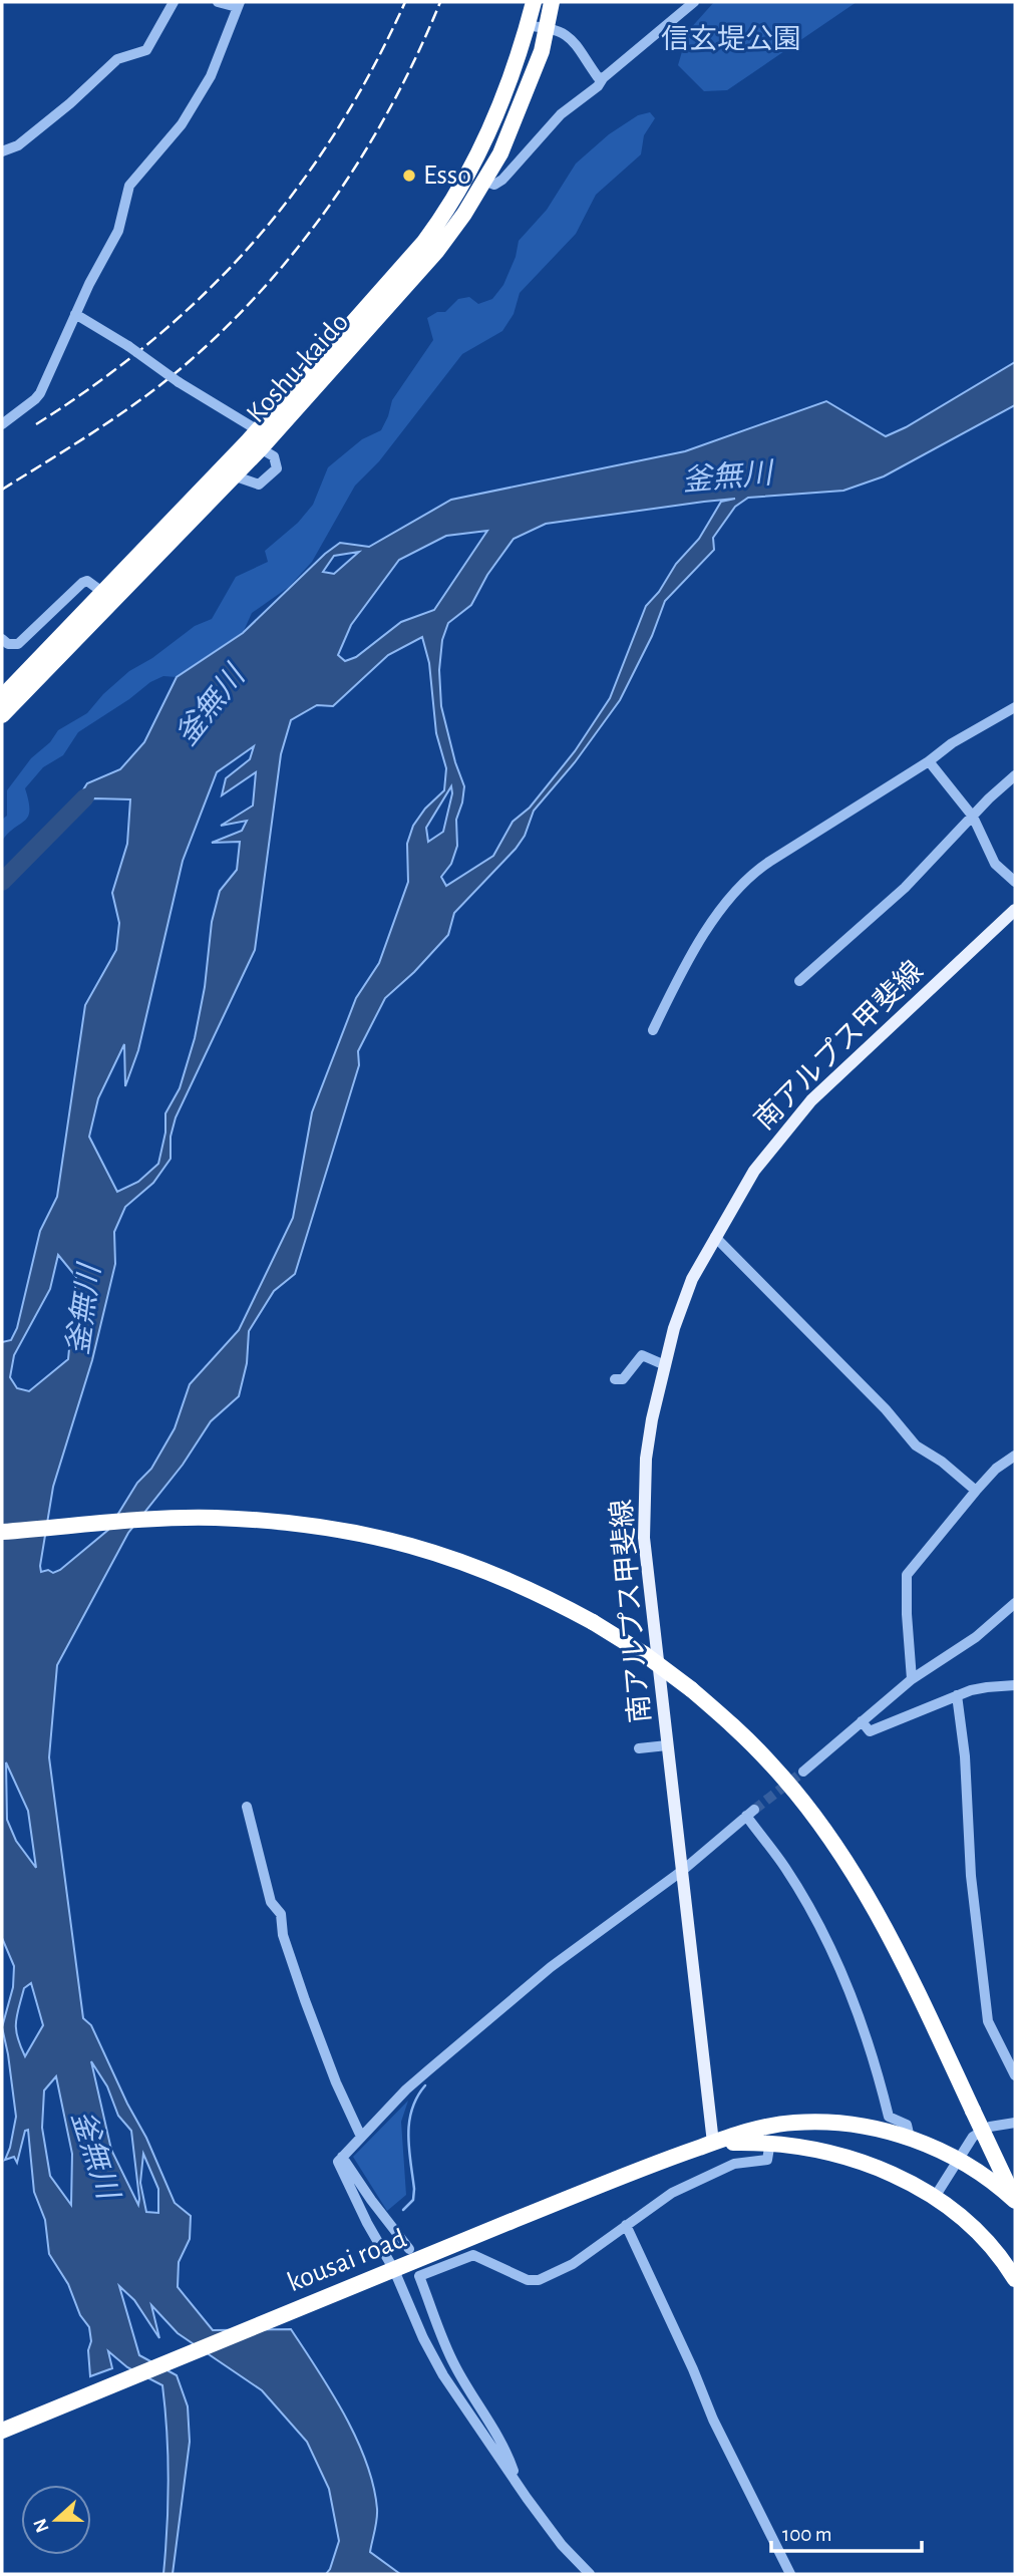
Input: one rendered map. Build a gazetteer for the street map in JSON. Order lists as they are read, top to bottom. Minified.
{"streets":{"highway":["Koshu-kaido","kousai road"],"main road":["南アルプス甲斐線"]},"crossings":[["南アルプス甲斐線","kousai road"]],"water":["釜無川"],"parks":["信玄堤公園"],"places":["Esso"],"scale_bar":"100 m","north":"left"}
